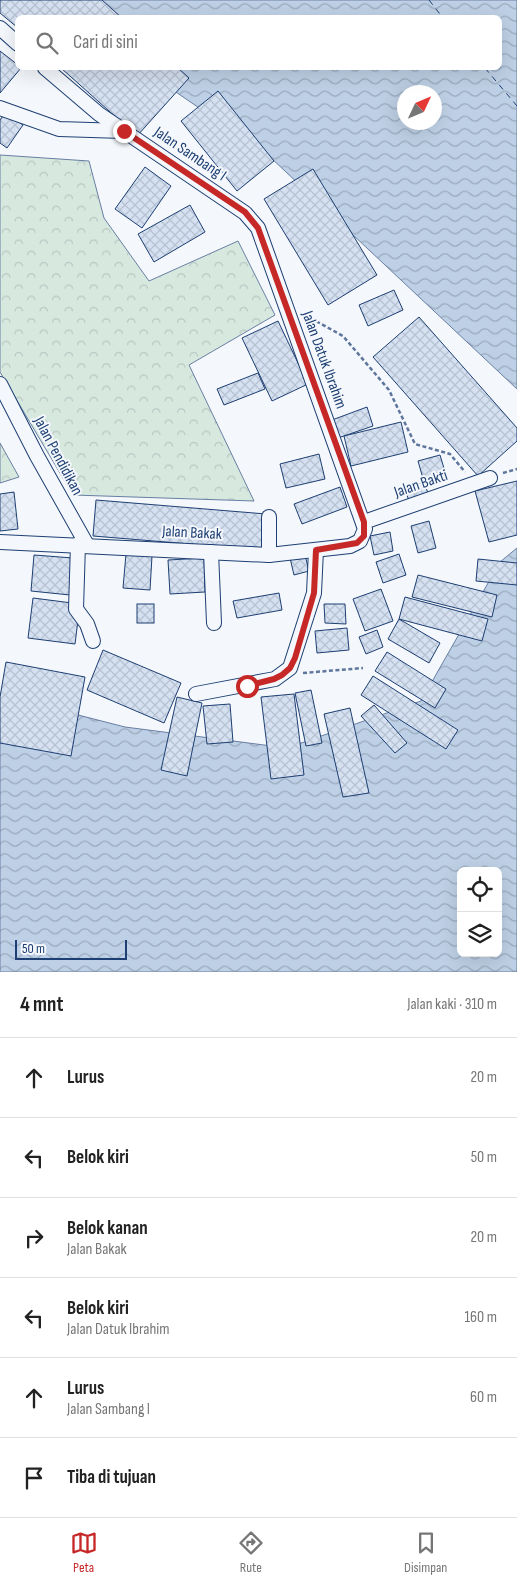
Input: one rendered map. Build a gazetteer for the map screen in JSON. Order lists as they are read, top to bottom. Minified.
{"streets":{"street":["Jalan Sambang I","Jalan Datuk Ibrahim","Jalan Pendidikan","Jalan Bakti","Jalan Bakak"]},"crossings":[["Jalan Sambang I","Jalan Datuk Ibrahim"],["Jalan Datuk Ibrahim","Jalan Bakti"],["Jalan Datuk Ibrahim","Jalan Bakak"],["Jalan Pendidikan","Jalan Bakak"],["Jalan Bakti","Jalan Bakak"]],"scale_bar":"50 m","north":"top right","page":{"search":"Cari di sini","scale":"50 m","heading":["4 mnt","Jalan kaki · 310 m"],"list":[["Lurus","20 m"],["Belok kiri","50 m"],["Belok kanan","Jalan Bakak","20 m"],["Belok kiri","Jalan Datuk Ibrahim","160 m"],["Lurus","Jalan Sambang I","60 m"],"Tiba di tujuan"],"nav":["Peta","Rute","Disimpan"]}}
